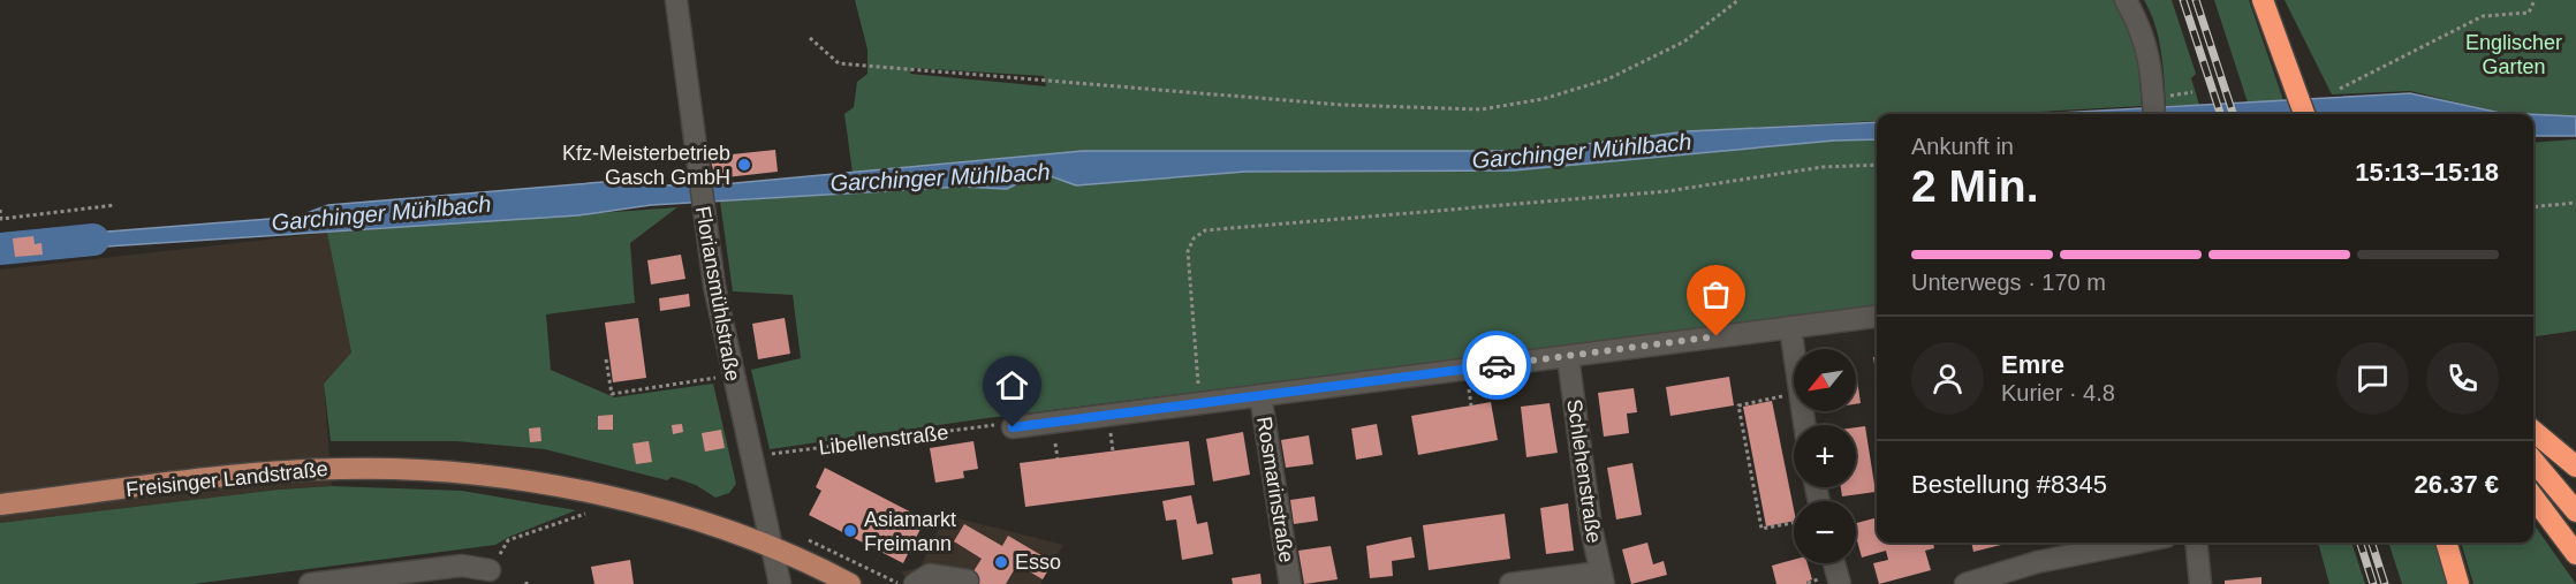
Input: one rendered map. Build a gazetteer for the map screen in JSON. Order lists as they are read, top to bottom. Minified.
{"streets":{"main road":["Freisinger Landstraße"],"street":["Floriansmühlstraße","Schlehenstraße","Rosmarinstraße"],"path":["Libellenstraße"]},"crossings":[["Floriansmühlstraße","Libellenstraße"],["Floriansmühlstraße","Freisinger Landstraße"]],"water":["Garchinger Mühlbach"],"parks":["Englischer Garten"],"places":["Kfz-Meisterbetrieb Gasch GmbH","Asiamarkt Freimann","Esso"],"north":"bottom left","page":{"heading":["2 Min.","Ankunft in","15:13–15:18"],"panel":["Emre","Kurier · 4.8","Bestellung #8345","26.37 €"],"bar":"Unterwegs · 170 m","map_buttons":["+","−"]}}
